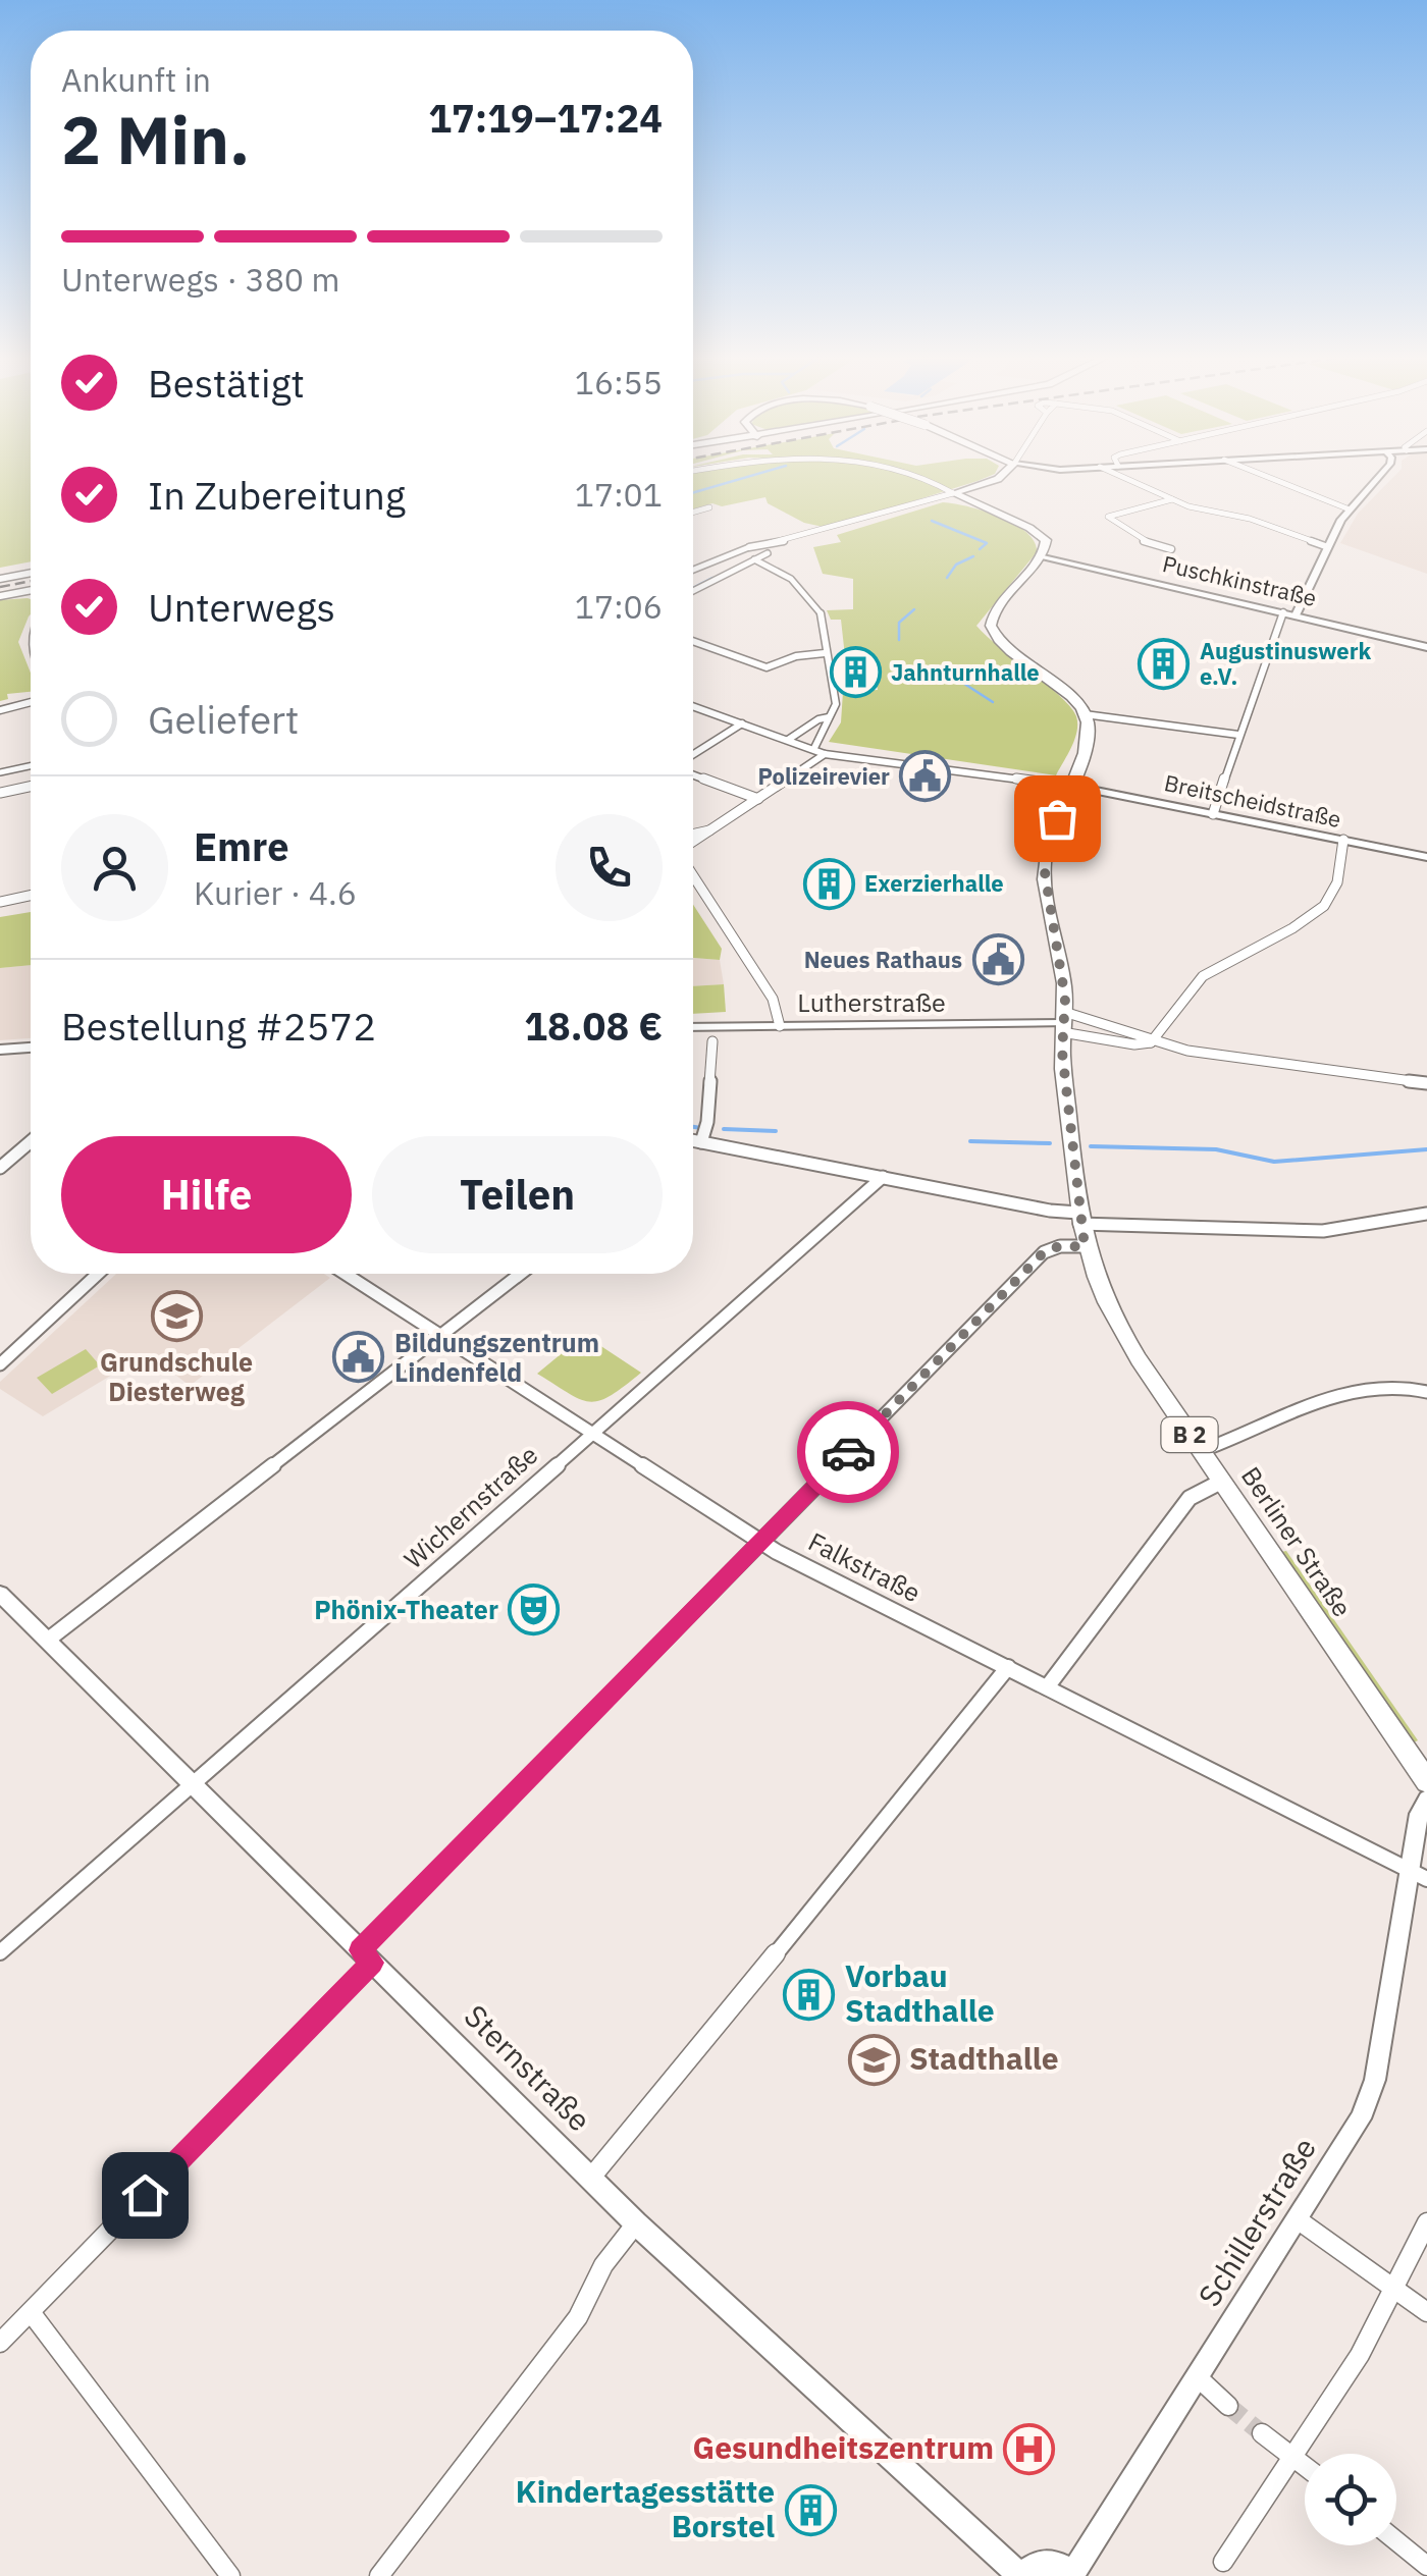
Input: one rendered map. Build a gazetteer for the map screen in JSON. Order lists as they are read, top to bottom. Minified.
{"streets":{"main road":["Puschkinstraße","B 2","Berliner Straße"],"street":["Breitscheidstraße","Lutherstraße","Wichernstraße","Falkstraße","Sternstraße","Schillerstraße"]},"crossings":[["Breitscheidstraße","Berliner Straße"],["Lutherstraße","Berliner Straße"],["Wichernstraße","Falkstraße"],["Wichernstraße","Sternstraße"],["Falkstraße","Schillerstraße"]],"places":{"building":["Augustinuswerk e.V.","Jahnturnhalle","Exerzierhalle","Vorbau Stadthalle","Kindertagesstätte Borstel"],"public building":["Polizeirevier","Neues Rathaus","Bildungszentrum Lindenfeld"],"school or university":["Grundschule Diesterweg","Stadthalle"],"theatre":["Phönix-Theater"],"hospital":["Gesundheitszentrum"]},"page":{"heading":["2 Min.","Ankunft in","17:19–17:24"],"panel":["Emre","Kurier · 4.6","Bestellung #2572","18.08 €"],"bar":"Unterwegs · 380 m","list":[["Bestätigt","16:55"],["In Zubereitung","17:01"],["Unterwegs","17:06"],"Geliefert"],"buttons":["Hilfe","Teilen"]}}
